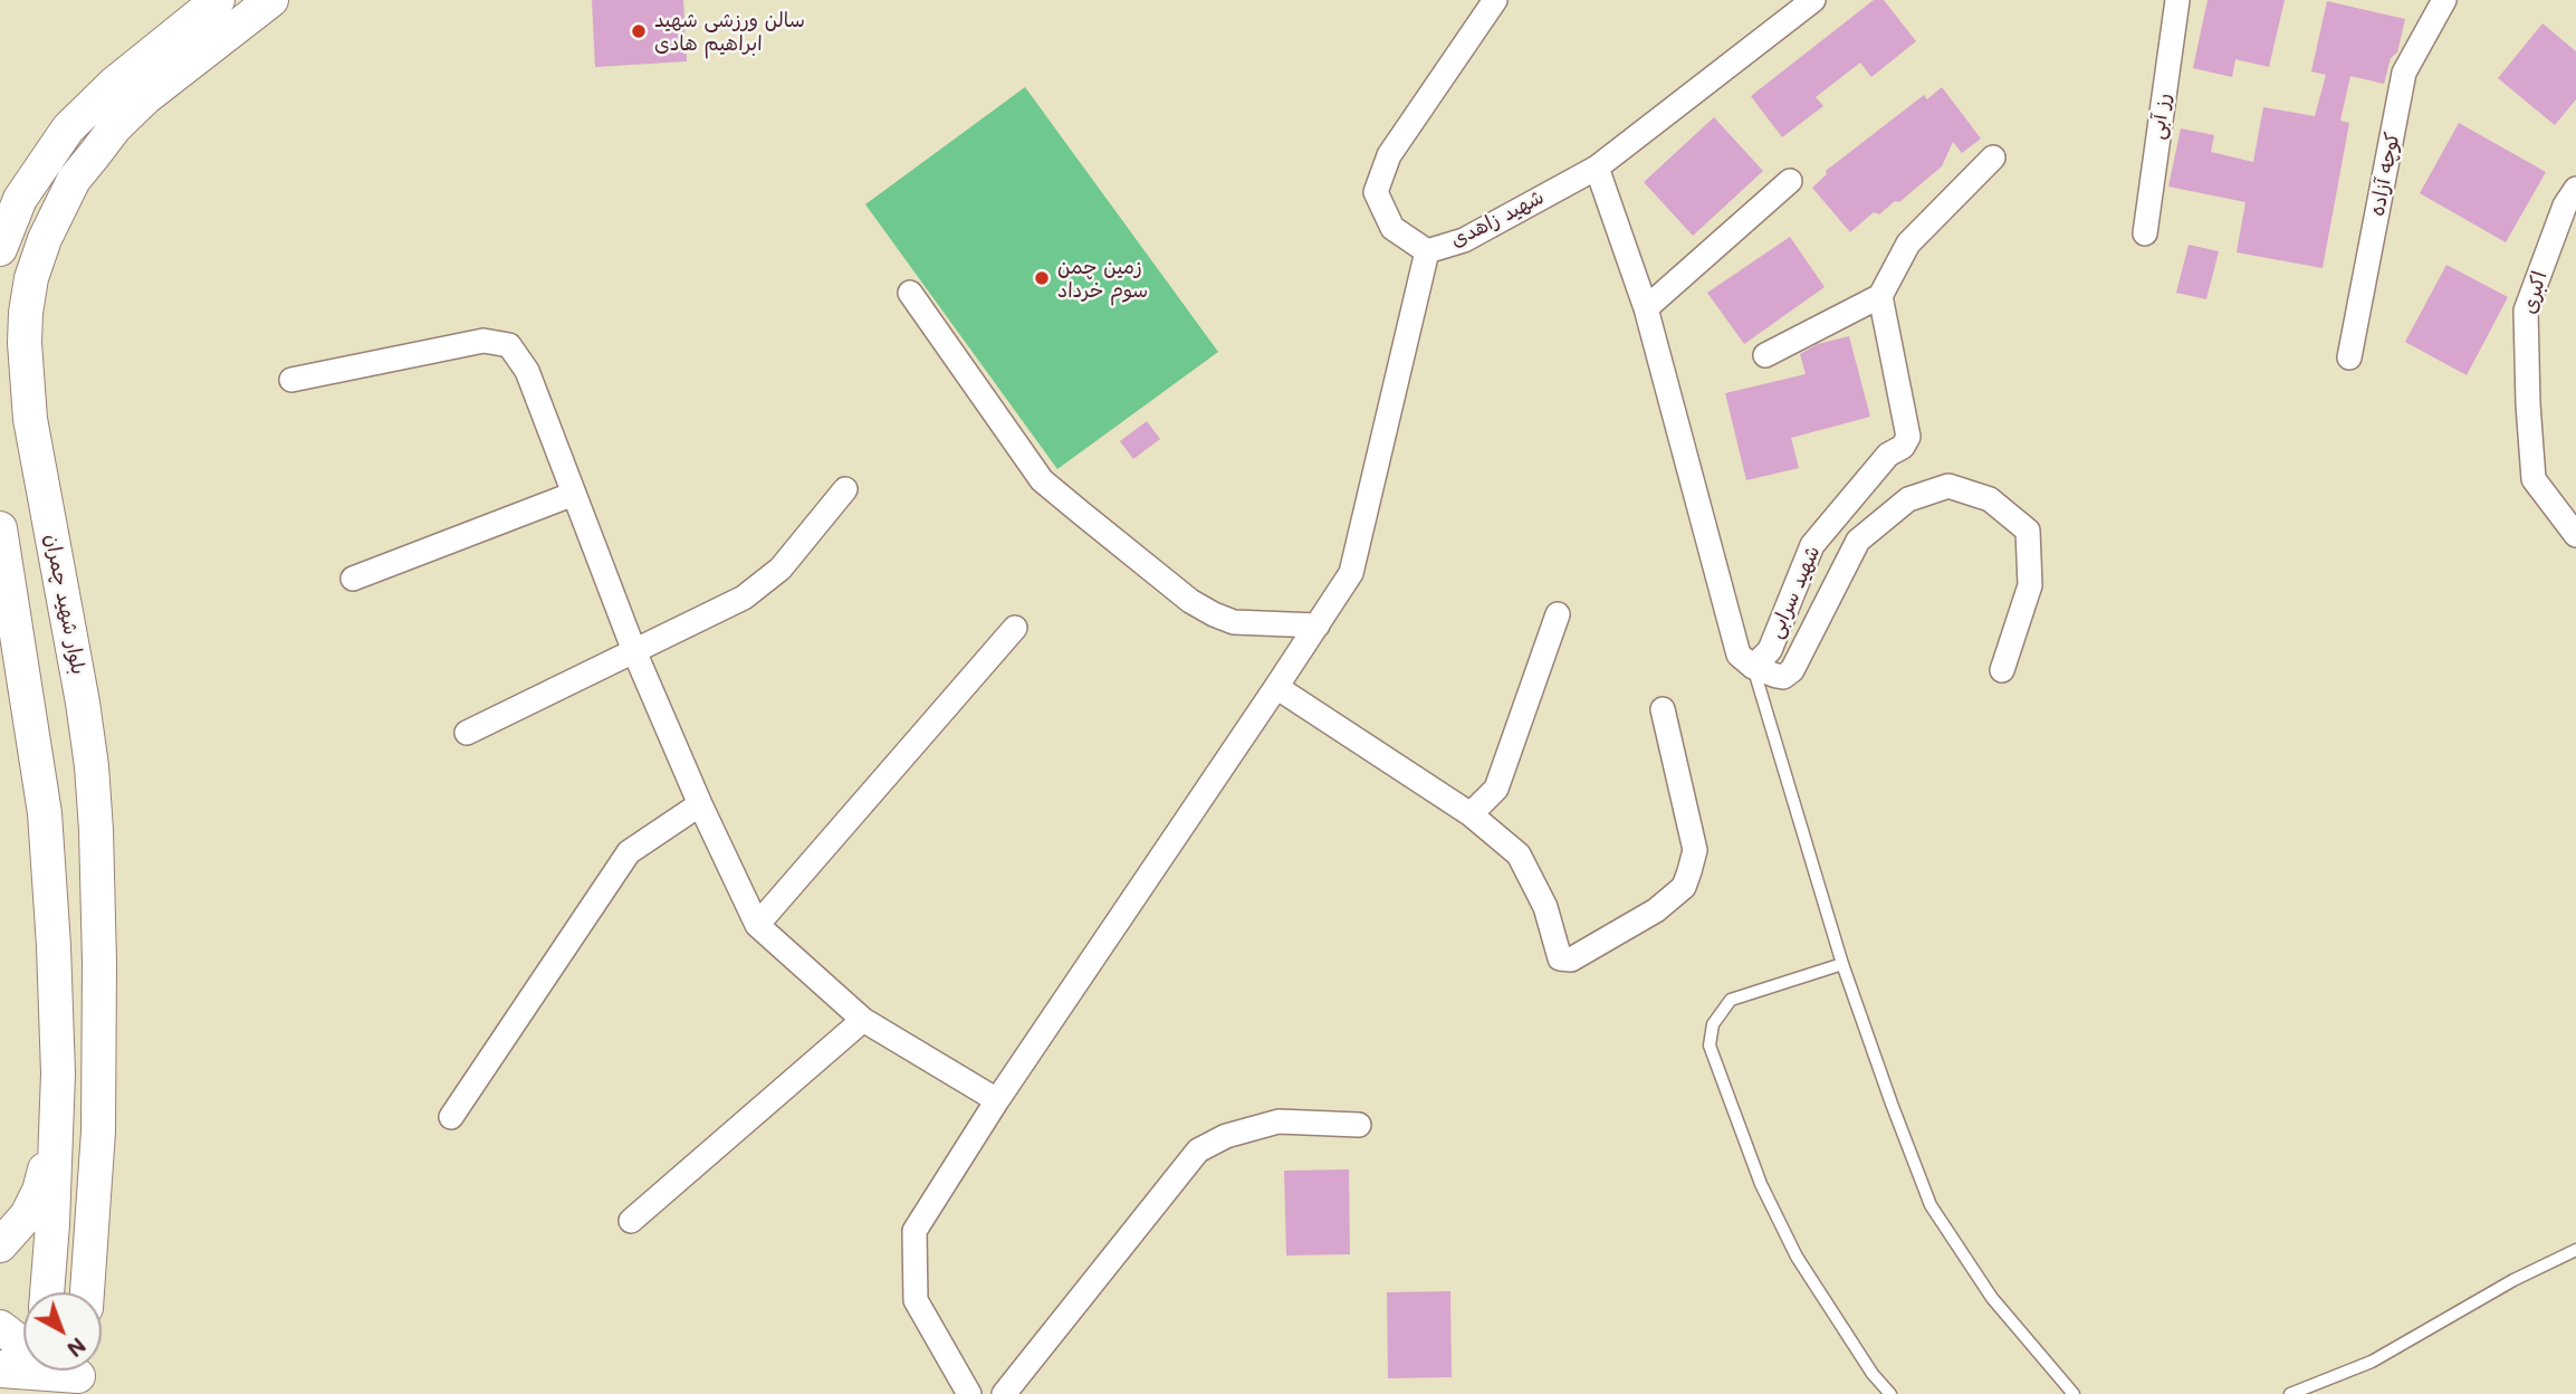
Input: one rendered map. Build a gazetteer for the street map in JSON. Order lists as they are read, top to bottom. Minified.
{"streets":{"main road":["بلوار شهید چمران"],"street":["رز آبی","کوچه آزاده","شهید زاهدی","اکبری","شهید سرابی"]},"places":["سالن ورزشی شهید ابراهیم هادی","زمین چمن سوم خرداد"],"north":"bottom right"}
